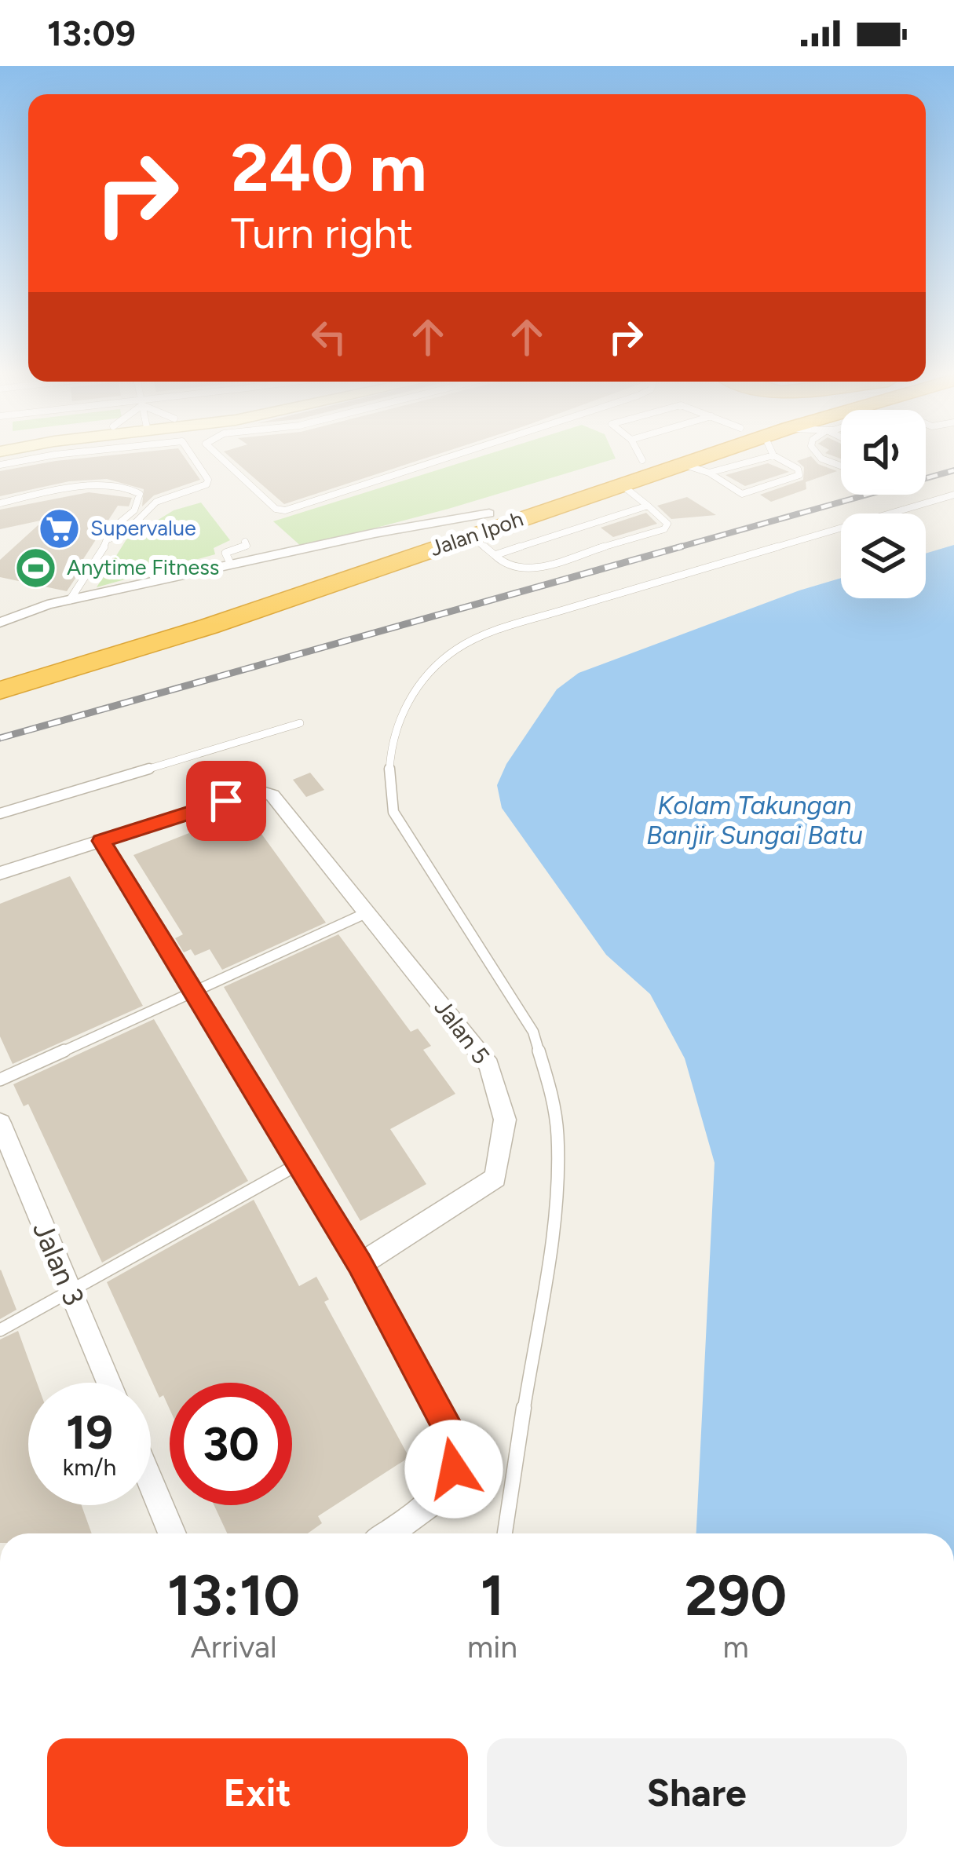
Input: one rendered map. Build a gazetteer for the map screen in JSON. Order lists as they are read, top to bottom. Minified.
{"streets":{"highway":["Jalan Ipoh"],"street":["Jalan 5","Jalan 3"]},"water":["Kolam Takungan Banjir Sungai Batu"],"places":{"supermarket":["Supervalue"],"sports":["Anytime Fitness"]},"page":{"status":"13:09","turn":["240 m","Turn right"],"speed":"19 km/h","limit":"30","eta":["13:10","Arrival","1","min","290","m"],"buttons":["Exit","Share"]}}
